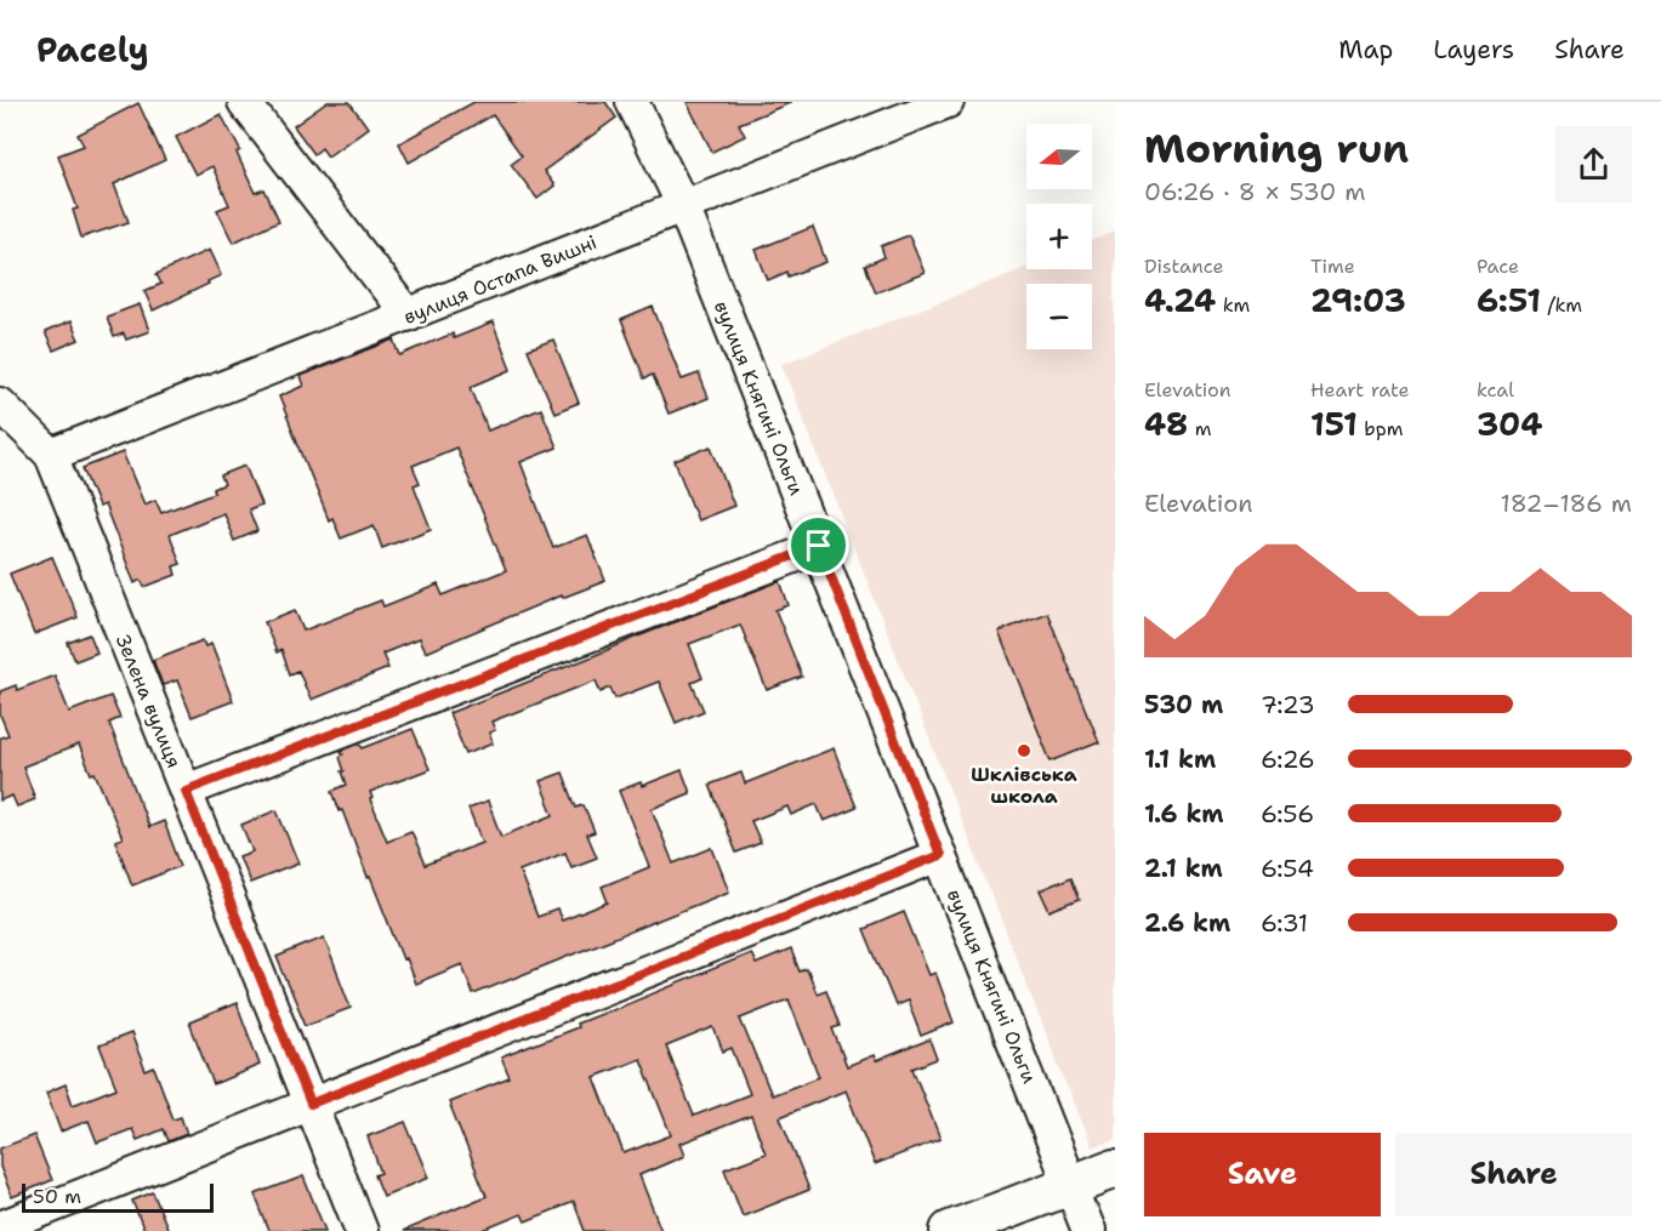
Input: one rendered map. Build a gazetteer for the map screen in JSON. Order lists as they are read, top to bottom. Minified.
{"streets":{"street":["вулиця Остапа Вишні","вулиця Княгині Ольги","Зелена вулиця"]},"crossings":[["вулиця Остапа Вишні","вулиця Княгині Ольги"],["вулиця Остапа Вишні","Зелена вулиця"]],"places":["Шклівська школа"],"scale_bar":"50 m","north":"left","page":{"header":"Pacely","nav":["Map","Layers","Share"],"heading":["Morning run","06:26 · 8 × 530 m"],"map_buttons":["+","−"],"stats":[["Distance","4.24 km"],["Time","29:03"],["Pace","6:51 /km"],["Elevation","48 m"],["Heart rate","151 bpm"],["kcal","304"]],"chart":["Elevation","182–186 m"],"list":[{"name":"530 m","note":"7:23"},{"name":"1.1 km","note":"6:26"},{"name":"1.6 km","note":"6:56"},{"name":"2.1 km","note":"6:54"},{"name":"2.6 km","note":"6:31"}],"buttons":["Save","Share"],"scale":"50 m"}}
